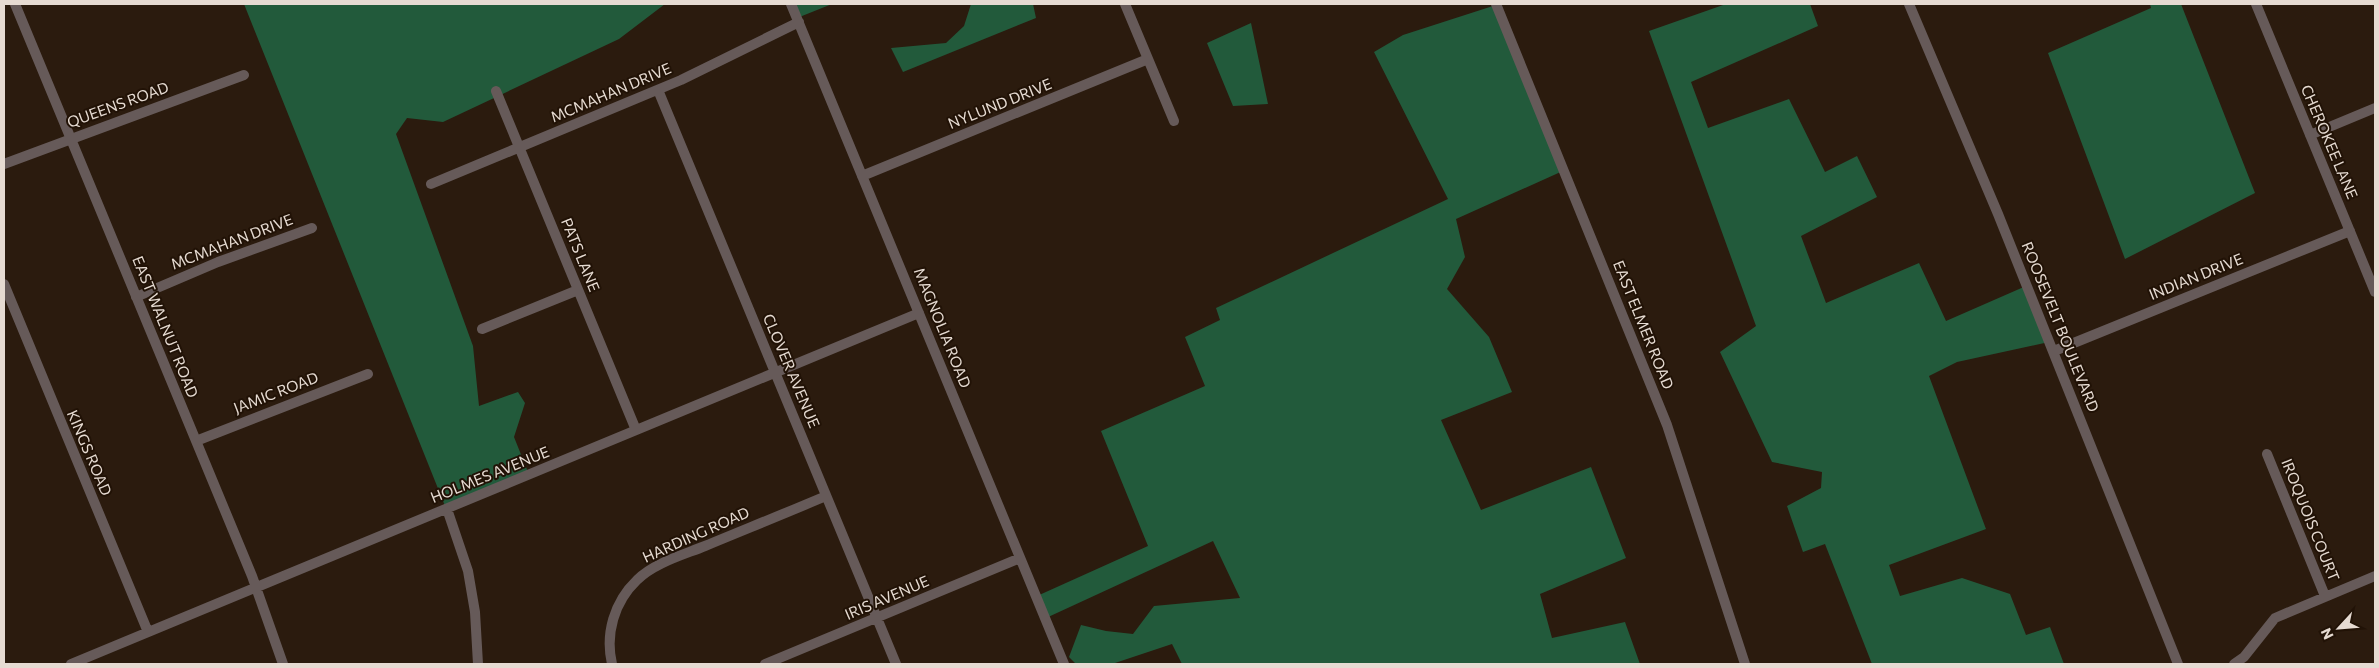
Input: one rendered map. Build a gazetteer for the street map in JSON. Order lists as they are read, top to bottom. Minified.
{"streets":{"street":["MCMAHAN DRIVE","NYLUND DRIVE","QUEENS ROAD","CHEROKEE LANE","PATS LANE","INDIAN DRIVE","EAST ELMER ROAD","EAST WALNUT ROAD","ROOSEVELT BOULEVARD","MAGNOLIA ROAD","CLOVER AVENUE","JAMIC ROAD","KINGS ROAD","HOLMES AVENUE","IROQUOIS COURT","HARDING ROAD","IRIS AVENUE"]},"crossings":[["MCMAHAN DRIVE","PATS LANE"],["MCMAHAN DRIVE","EAST WALNUT ROAD"],["MCMAHAN DRIVE","MAGNOLIA ROAD"],["MCMAHAN DRIVE","CLOVER AVENUE"],["NYLUND DRIVE","MAGNOLIA ROAD"],["QUEENS ROAD","EAST WALNUT ROAD"],["CHEROKEE LANE","INDIAN DRIVE"],["PATS LANE","HOLMES AVENUE"],["INDIAN DRIVE","ROOSEVELT BOULEVARD"],["EAST WALNUT ROAD","JAMIC ROAD"],["EAST WALNUT ROAD","HOLMES AVENUE"],["MAGNOLIA ROAD","HOLMES AVENUE"],["MAGNOLIA ROAD","IRIS AVENUE"],["CLOVER AVENUE","HOLMES AVENUE"],["CLOVER AVENUE","HARDING ROAD"],["CLOVER AVENUE","IRIS AVENUE"],["KINGS ROAD","HOLMES AVENUE"]],"north":"bottom left"}
